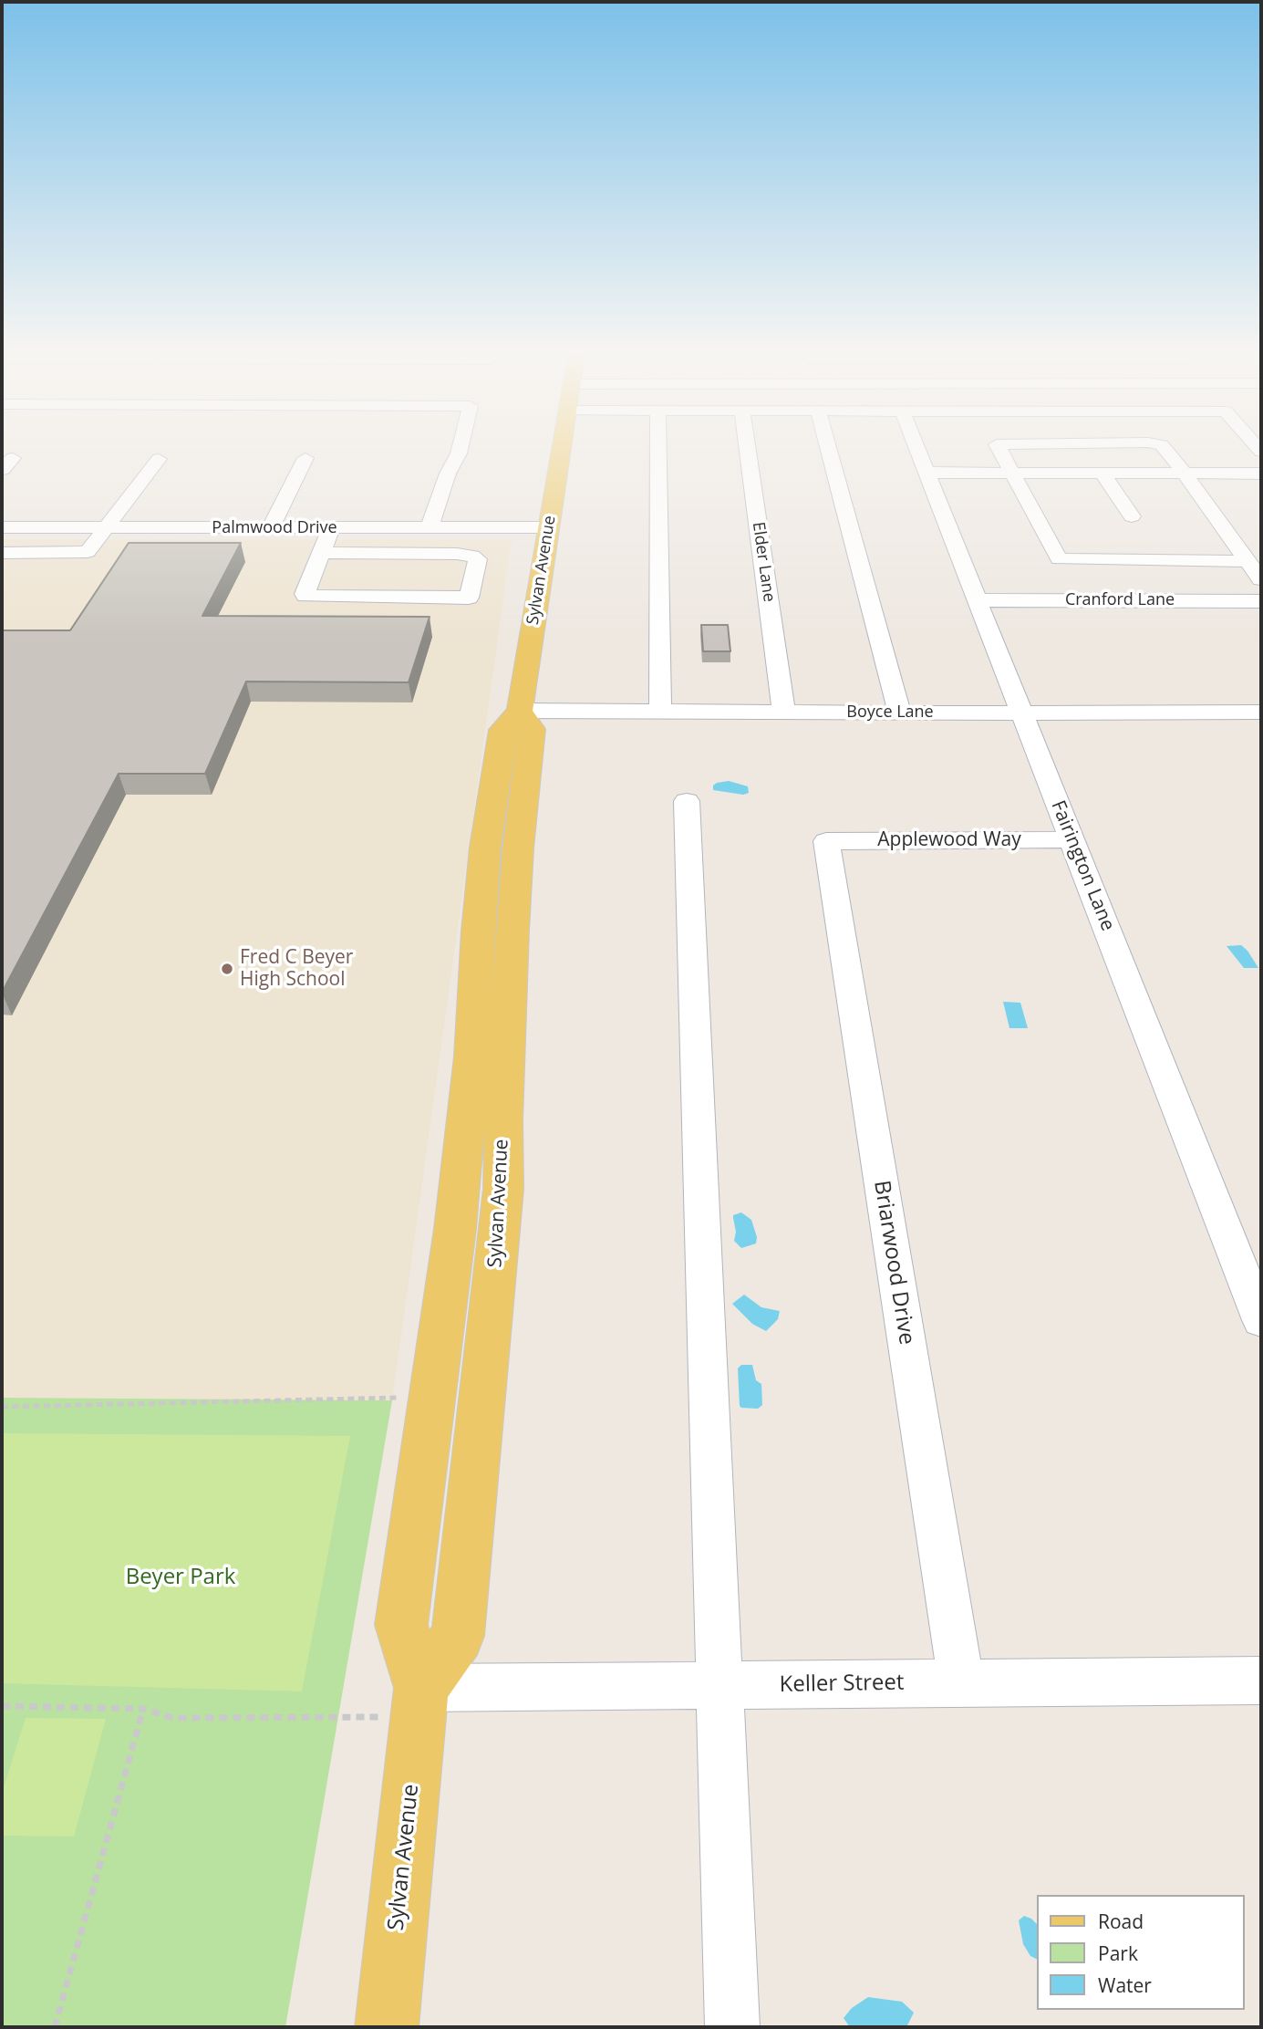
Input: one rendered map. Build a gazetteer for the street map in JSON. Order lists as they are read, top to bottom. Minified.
{"streets":{"main road":["Sylvan Avenue"],"street":["Palmwood Drive","Elder Lane","Cranford Lane","Boyce Lane","Applewood Way","Fairington Lane","Briarwood Drive","Keller Street"]},"crossings":[["Palmwood Drive","Sylvan Avenue"],["Elder Lane","Boyce Lane"],["Sylvan Avenue","Boyce Lane"],["Sylvan Avenue","Keller Street"],["Cranford Lane","Fairington Lane"],["Boyce Lane","Fairington Lane"],["Applewood Way","Fairington Lane"],["Applewood Way","Briarwood Drive"],["Briarwood Drive","Keller Street"]],"parks":["Beyer Park"],"places":["Fred C Beyer High School"],"legend":["Road","Park","Water"]}
